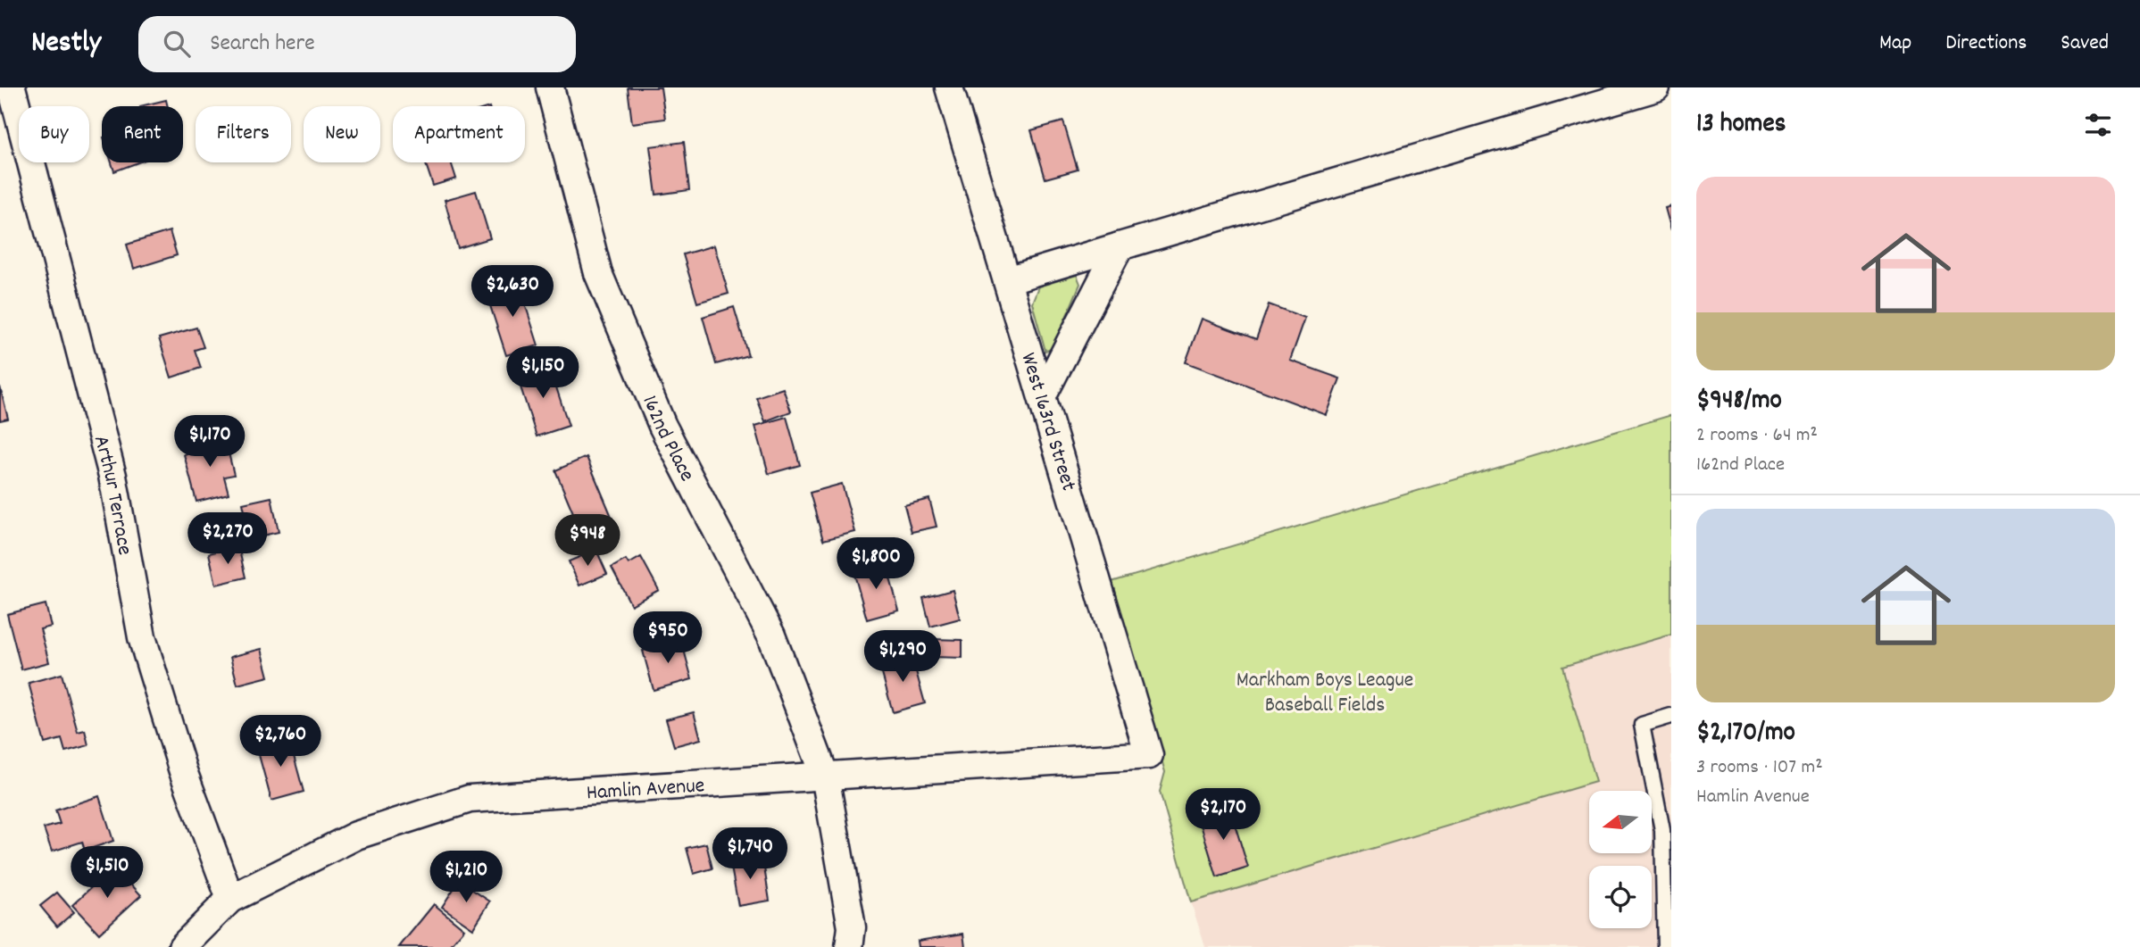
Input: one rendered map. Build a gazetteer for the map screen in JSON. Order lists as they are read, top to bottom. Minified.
{"streets":{"street":["West 163rd Street","162nd Place","Arthur Terrace","Hamlin Avenue"]},"crossings":[["West 163rd Street","Hamlin Avenue"],["162nd Place","Hamlin Avenue"],["Arthur Terrace","Hamlin Avenue"]],"parks":["Markham Boys League Baseball Fields"],"north":"left","page":{"header":"Nestly","search":"Search here","nav":["Map","Directions","Saved"],"heading":"13 homes","chip":["Buy","Rent","Filters","New","Apartment"],"list":[{"name":"$948/mo","note":"2 rooms · 64 m² · 162nd Place"},{"name":"$2,170/mo","note":"3 rooms · 107 m² · Hamlin Avenue"}],"price":["$2,630","$1,150","$1,170","$2,270","$948","$1,800","$950","$1,290","$2,760","$2,170","$1,740","$1,510","$1,210"]}}
